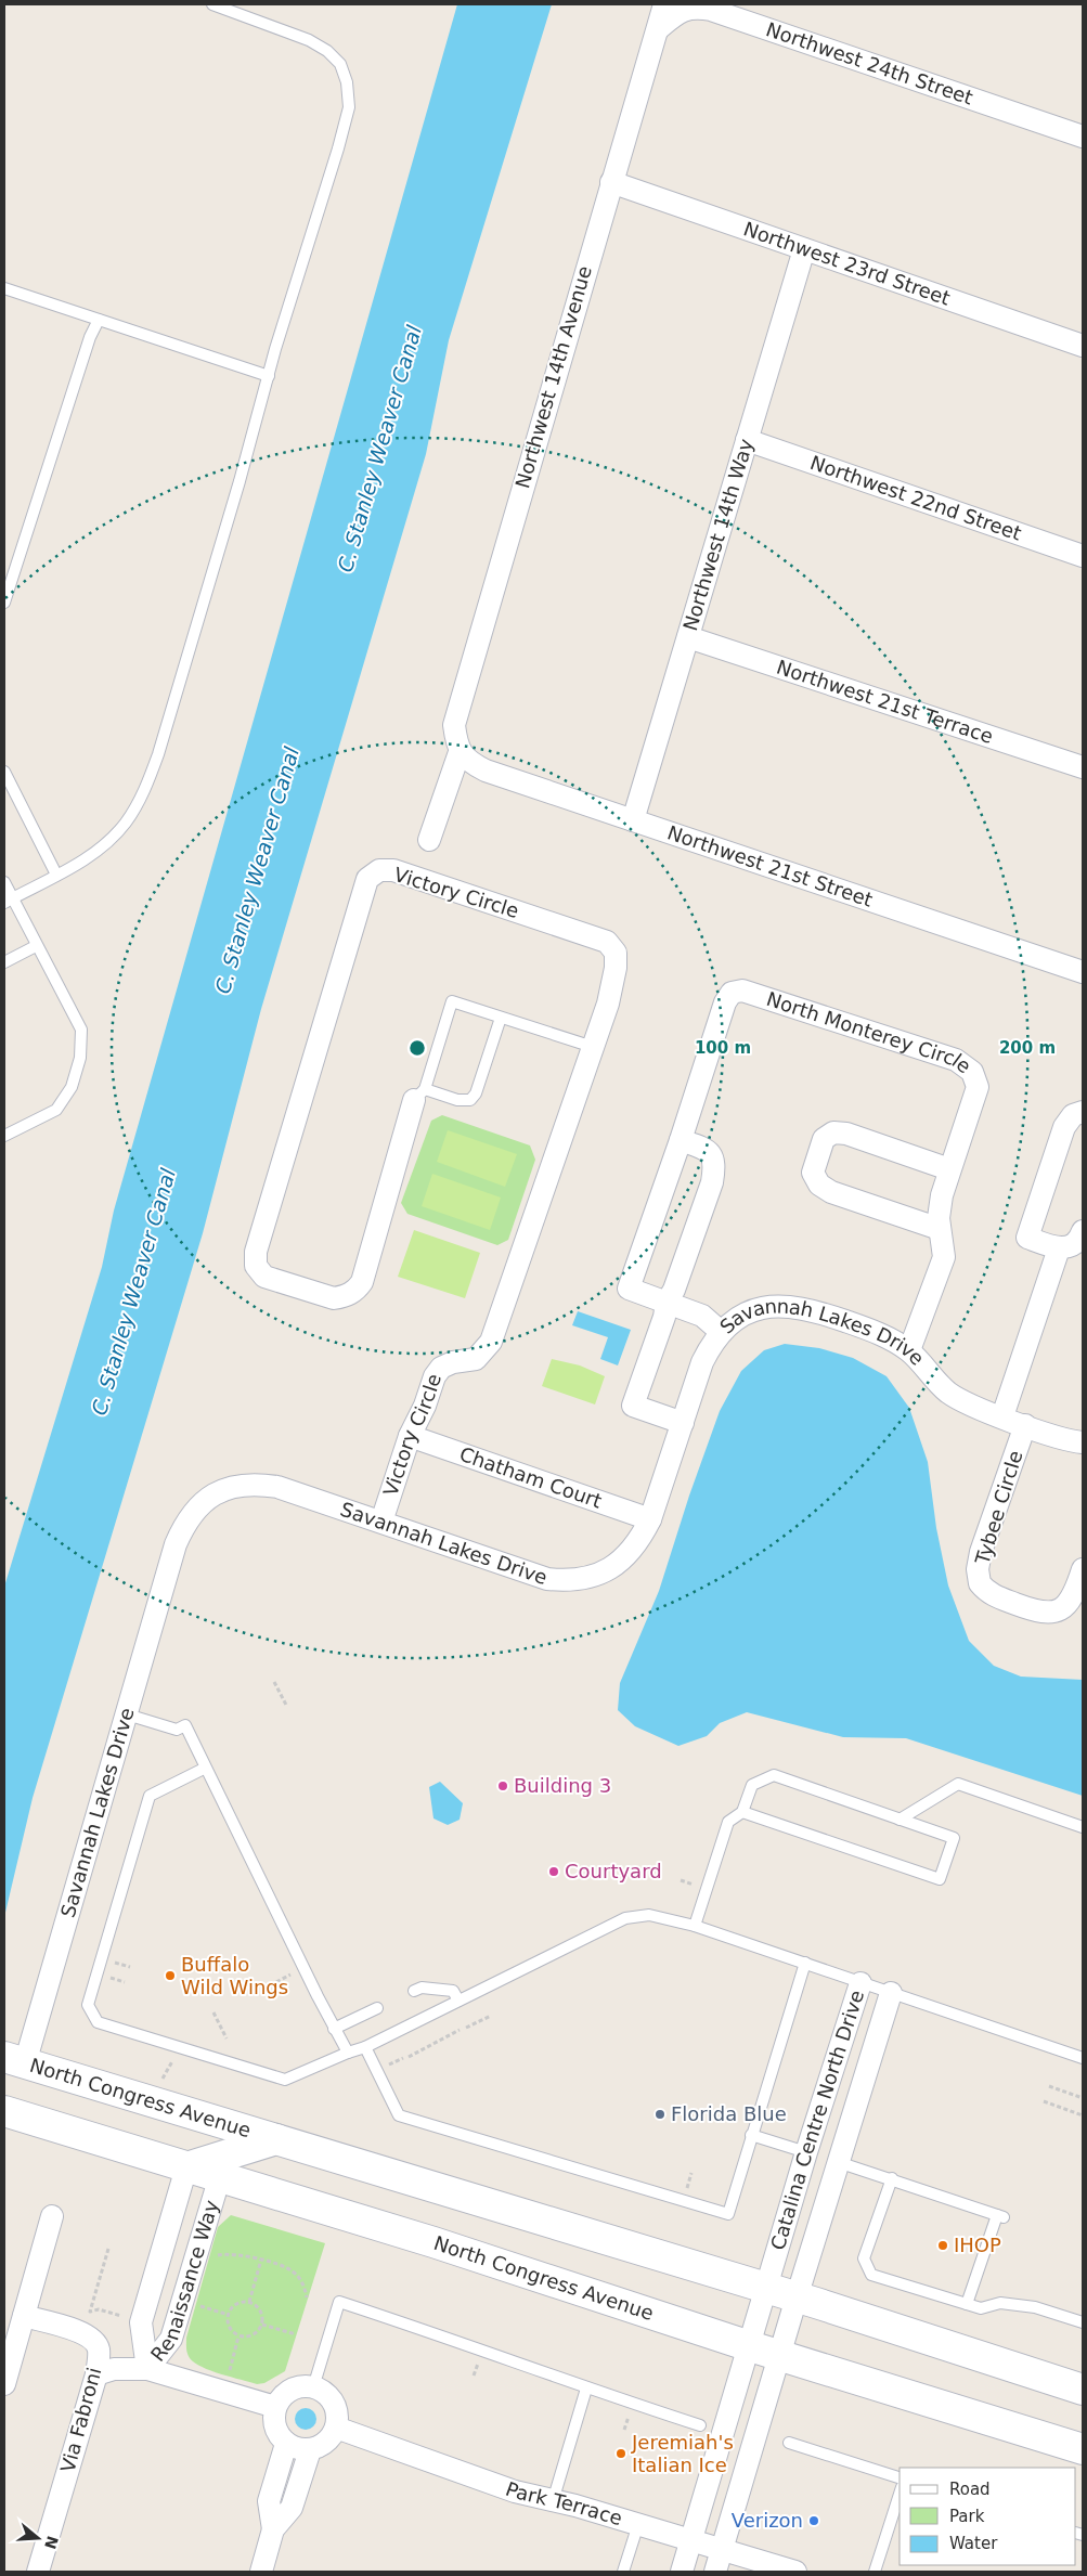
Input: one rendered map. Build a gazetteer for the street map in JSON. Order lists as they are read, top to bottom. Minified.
{"streets":{"main road":["North Congress Avenue"],"street":["Northwest 24th Street","Northwest 23rd Street","Northwest 14th Avenue","Northwest 22nd Street","Northwest 14th Way","Northwest 21st Terrace","Northwest 21st Street","Victory Circle","North Monterey Circle","Savannah Lakes Drive","Chatham Court","Tybee Circle","Catalina Centre North Drive","Renaissance Way","Via Fabroni","Park Terrace"]},"crossings":[["Northwest 24th Street","Northwest 14th Avenue"],["Northwest 23rd Street","Northwest 14th Avenue"],["Northwest 23rd Street","Northwest 14th Way"],["Northwest 14th Avenue","Northwest 21st Street"],["Northwest 22nd Street","Northwest 14th Way"],["Northwest 14th Way","Northwest 21st Terrace"],["Northwest 14th Way","Northwest 21st Street"],["Victory Circle","Savannah Lakes Drive"],["Victory Circle","Chatham Court"],["North Monterey Circle","Savannah Lakes Drive"],["Savannah Lakes Drive","Chatham Court"],["Savannah Lakes Drive","Tybee Circle"],["Savannah Lakes Drive","North Congress Avenue"],["North Congress Avenue","Catalina Centre North Drive"],["North Congress Avenue","Renaissance Way"],["Catalina Centre North Drive","Park Terrace"]],"water":["C. Stanley Weaver Canal"],"places":["Building 3","Courtyard","Buffalo Wild Wings","Florida Blue","IHOP","Jeremiah's Italian Ice","Verizon"],"legend":["Road","Park","Water"],"north":"right","rings":["100 m","200 m"]}
